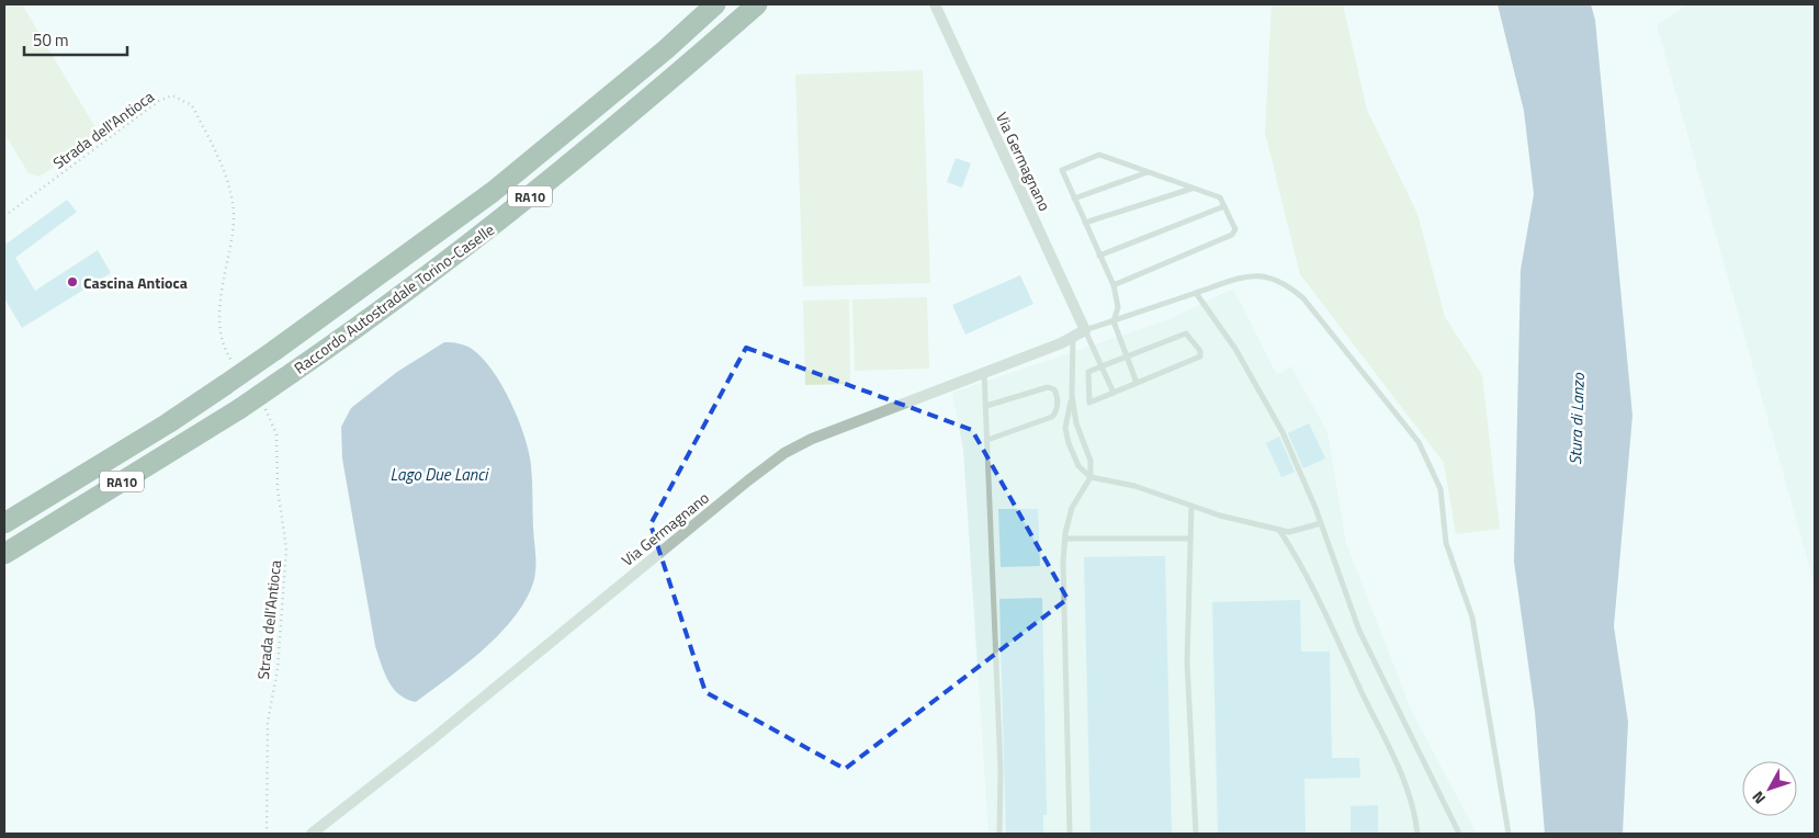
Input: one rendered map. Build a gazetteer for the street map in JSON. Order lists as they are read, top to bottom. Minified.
{"streets":{"highway":["RA10","Raccordo Autostradale Torino-Caselle"],"street":["Via Germagnano"],"path":["Strada dell'Antioca"]},"water":["Stura di Lanzo","Lago Due Lanci"],"places":["Cascina Antioca"],"scale_bar":"50 m","north":"bottom left"}
